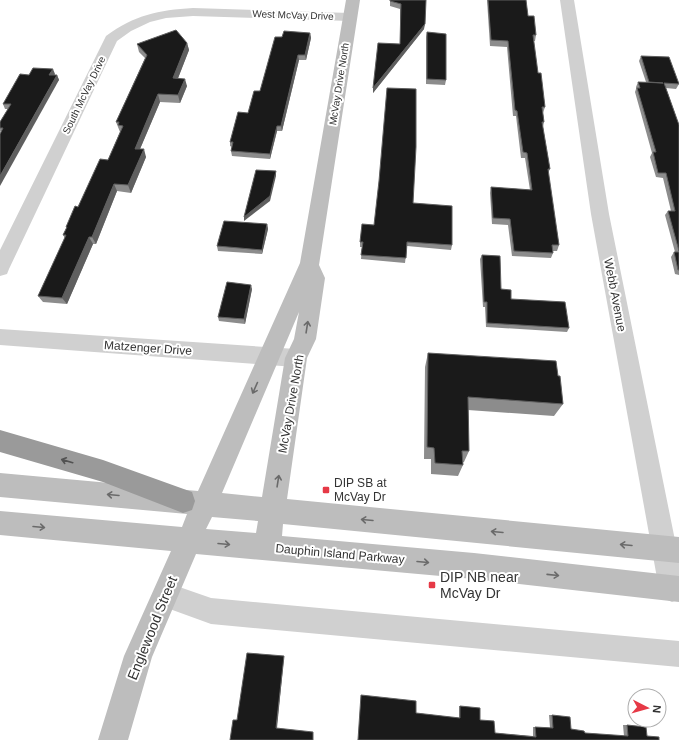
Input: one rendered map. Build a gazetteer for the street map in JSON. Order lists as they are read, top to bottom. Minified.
{"streets":{"street":["West McVay Drive","McVay Drive North","South McVay Drive","Webb Avenue","Matzenger Drive","Dauphin Island Parkway","Englewood Street"]},"crossings":[["West McVay Drive","McVay Drive North"],["West McVay Drive","South McVay Drive"],["McVay Drive North","Matzenger Drive"],["McVay Drive North","Dauphin Island Parkway"],["McVay Drive North","Englewood Street"],["Webb Avenue","Dauphin Island Parkway"],["Dauphin Island Parkway","Englewood Street"]],"places":{"transit":["DIP SB at McVay Dr","DIP NB near McVay Dr"]},"north":"right"}
